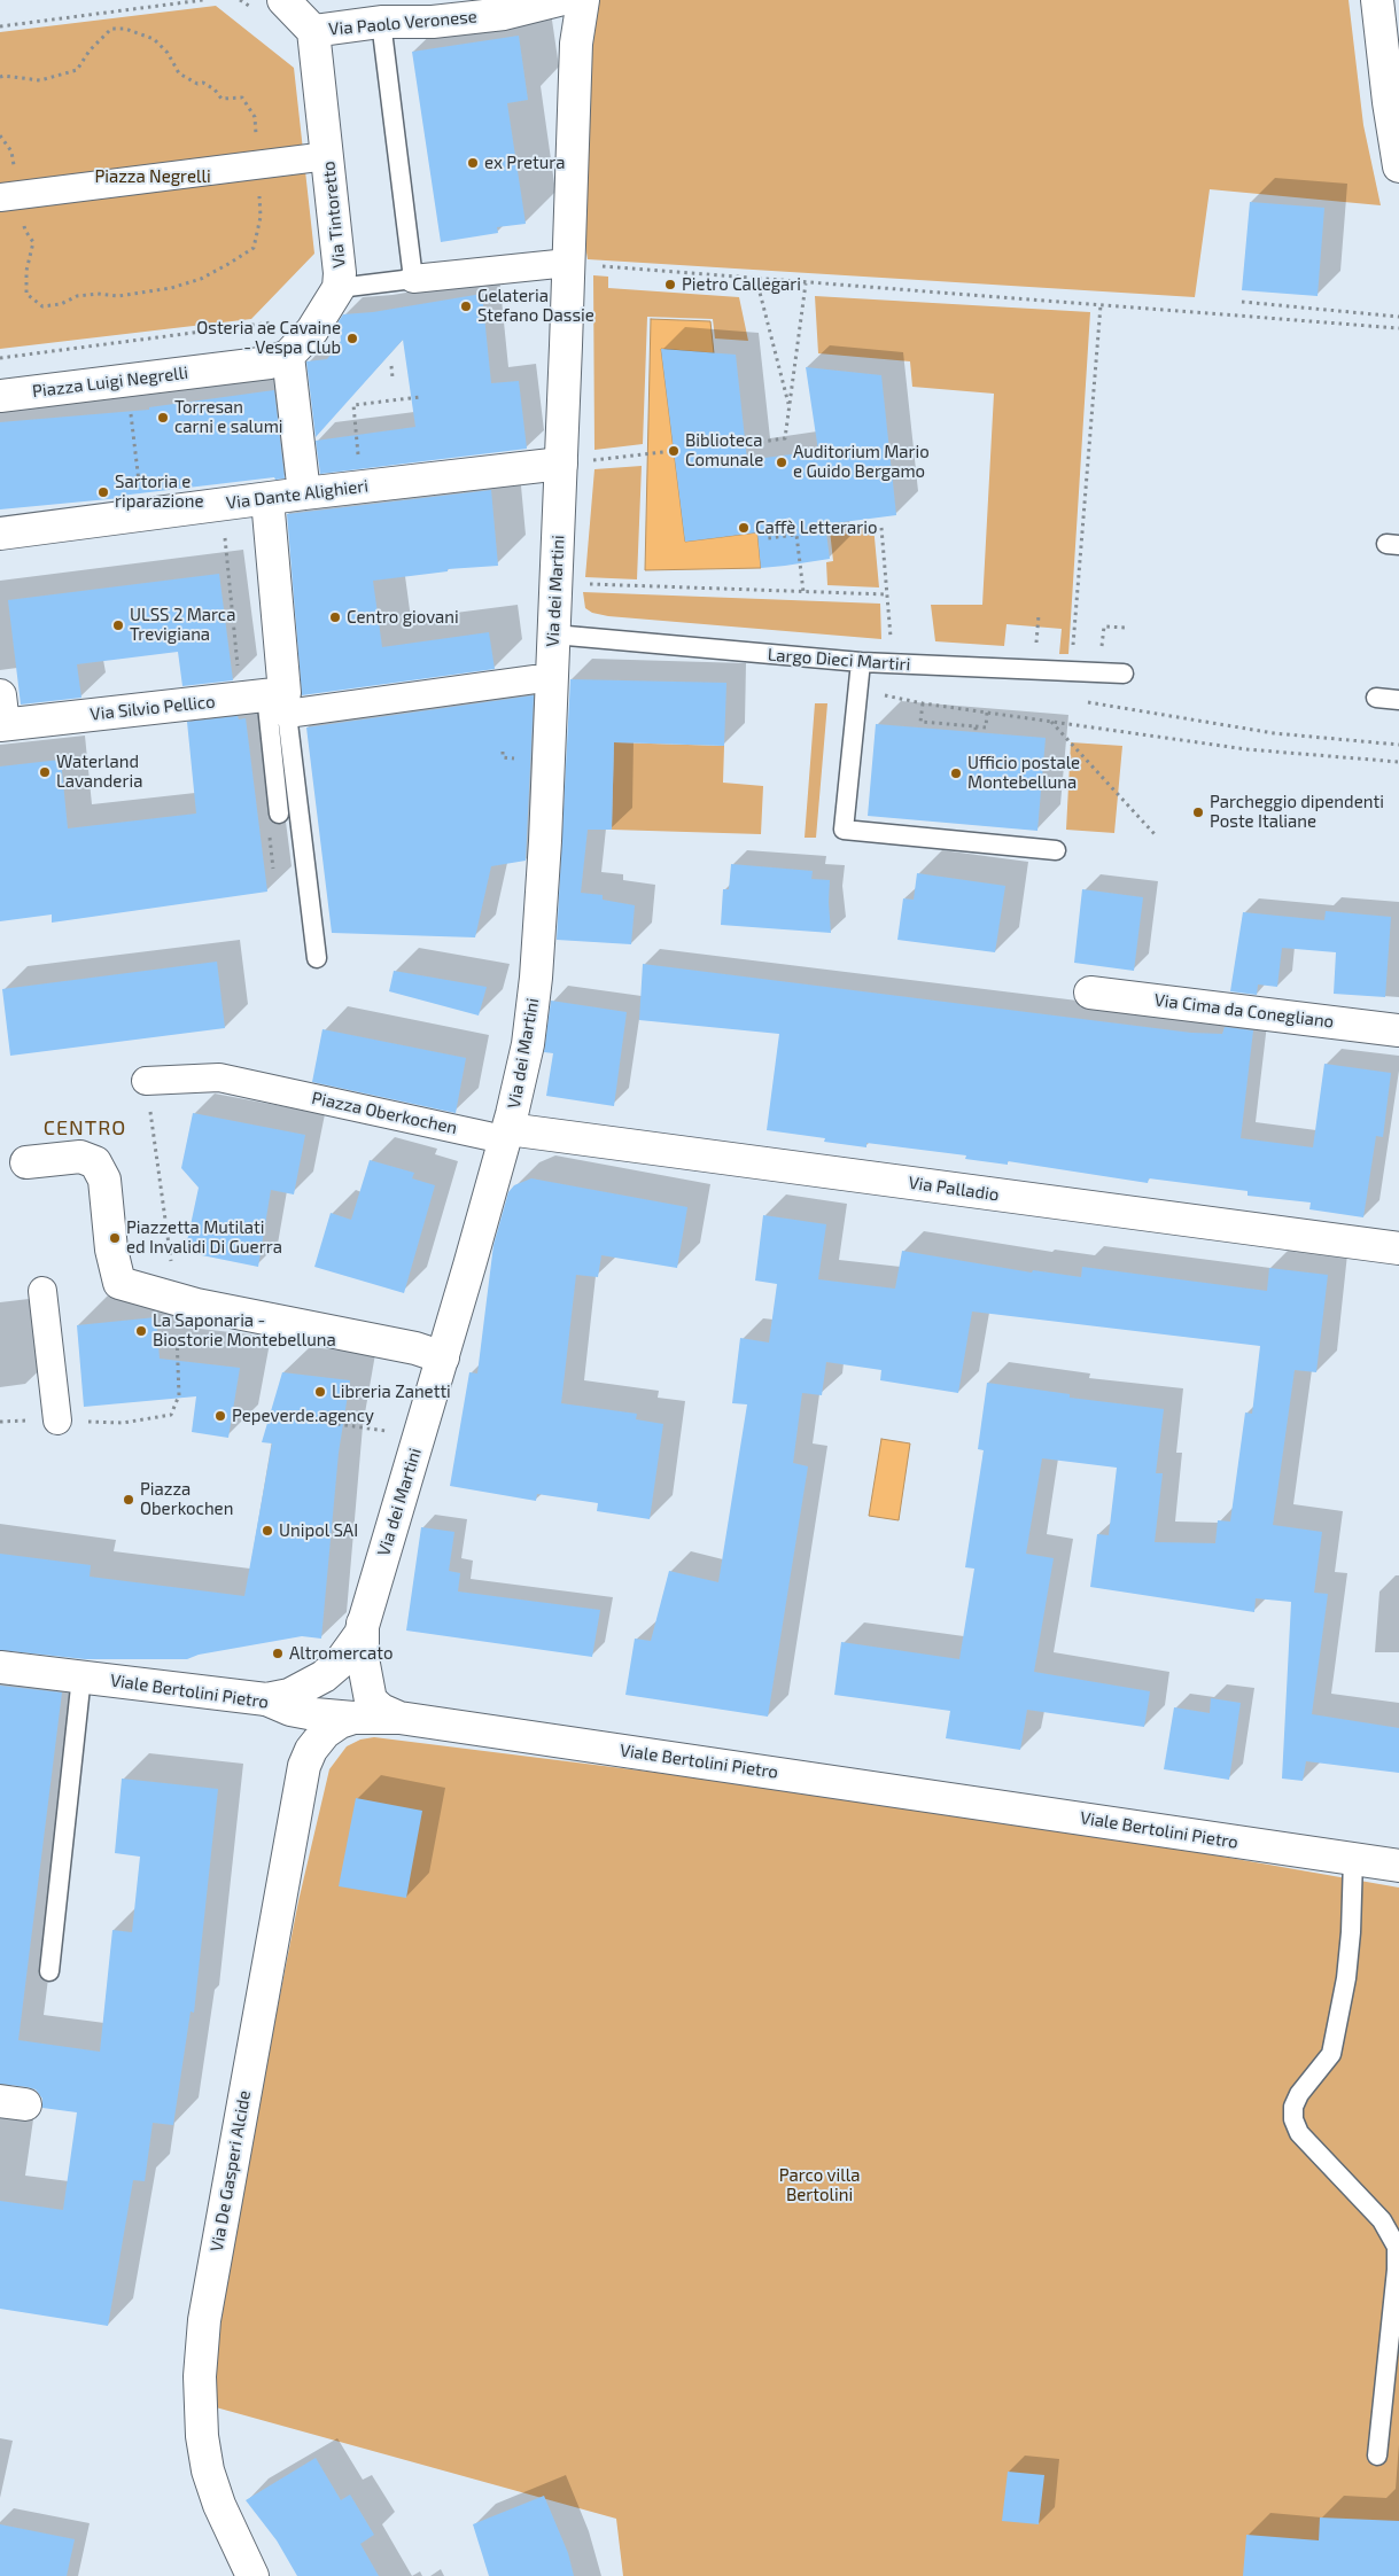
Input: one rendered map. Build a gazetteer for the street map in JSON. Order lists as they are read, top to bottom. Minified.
{"streets":{"street":["Via Paolo Veronese","Via Tintoretto","Piazza Luigi Negrelli","Via Dante Alighieri","Via dei Martini","Via Silvio Pellico","Via Cima da Conegliano","Piazza Oberkochen","Via Palladio","Viale Bertolini Pietro","Via De Gasperi Alcide"],"lane":["Largo Dieci Martiri"]},"crossings":[["Via Paolo Veronese","Via Tintoretto"],["Via Tintoretto","Piazza Luigi Negrelli"],["Via Dante Alighieri","Via dei Martini"],["Via dei Martini","Largo Dieci Martiri"],["Via dei Martini","Piazza Oberkochen"],["Via dei Martini","Via Palladio"],["Via dei Martini","Viale Bertolini Pietro"],["Via dei Martini","Via De Gasperi Alcide"],["Piazza Oberkochen","Via Palladio"],["Viale Bertolini Pietro","Via De Gasperi Alcide"]],"districts":["CENTRO"],"parks":["Piazza Negrelli","Parco villa Bertolini"],"places":["ex Pretura","Pietro Callegari","Gelateria Stefano Dassie","Osteria ae Cavaine - Vespa Club","Torresan carni e salumi","Biblioteca Comunale","Auditorium Mario e Guido Bergamo","Sartoria e riparazione","Caffè Letterario","Centro giovani","ULSS 2 Marca Trevigiana","Waterland Lavanderia","Ufficio postale Montebelluna","Parcheggio dipendenti Poste Italiane","Piazzetta Mutilati ed Invalidi Di Guerra","La Saponaria - Biostorie Montebelluna","Libreria Zanetti","Pepeverde.agency","Piazza Oberkochen","Unipol SAI","Altromercato"]}
